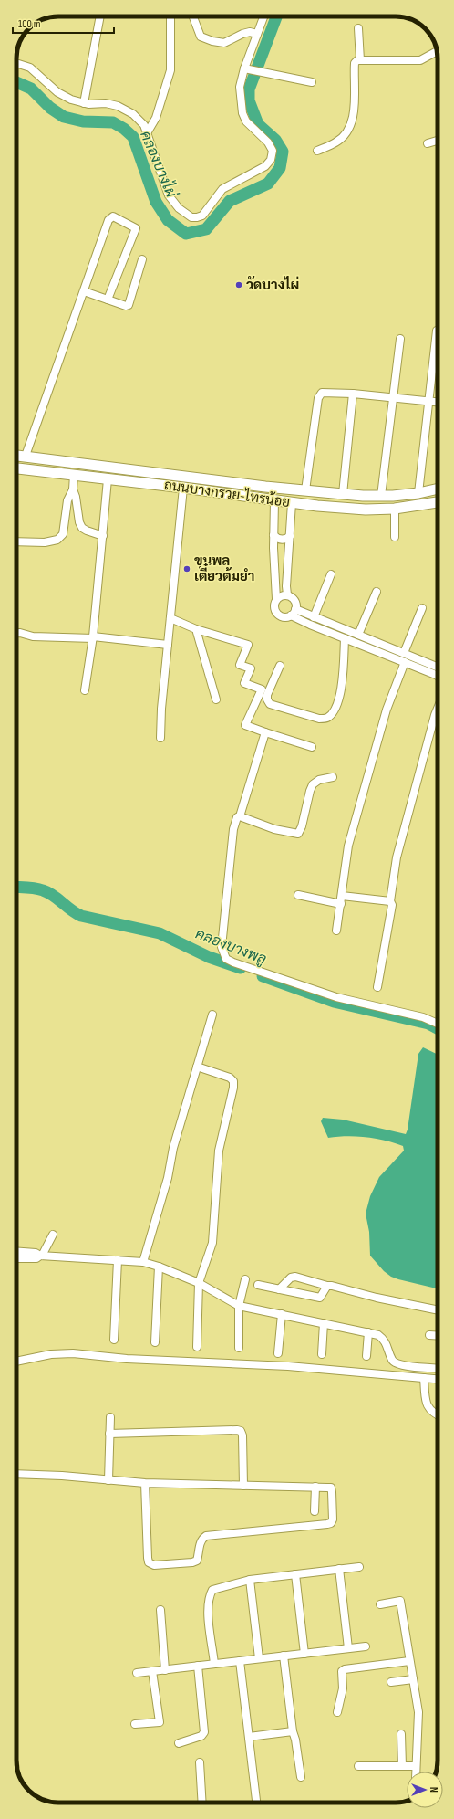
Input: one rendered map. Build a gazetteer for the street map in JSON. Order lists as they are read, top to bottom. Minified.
{"streets":{"main road":["ถนนบางกรวย-ไทรน้อย"]},"water":["คลองบางไผ่","คลองบางพลู"],"places":["วัดบางไผ่","ขุนพล เตี๋ยวต้มยำ"],"scale_bar":"100 m","north":"right"}
